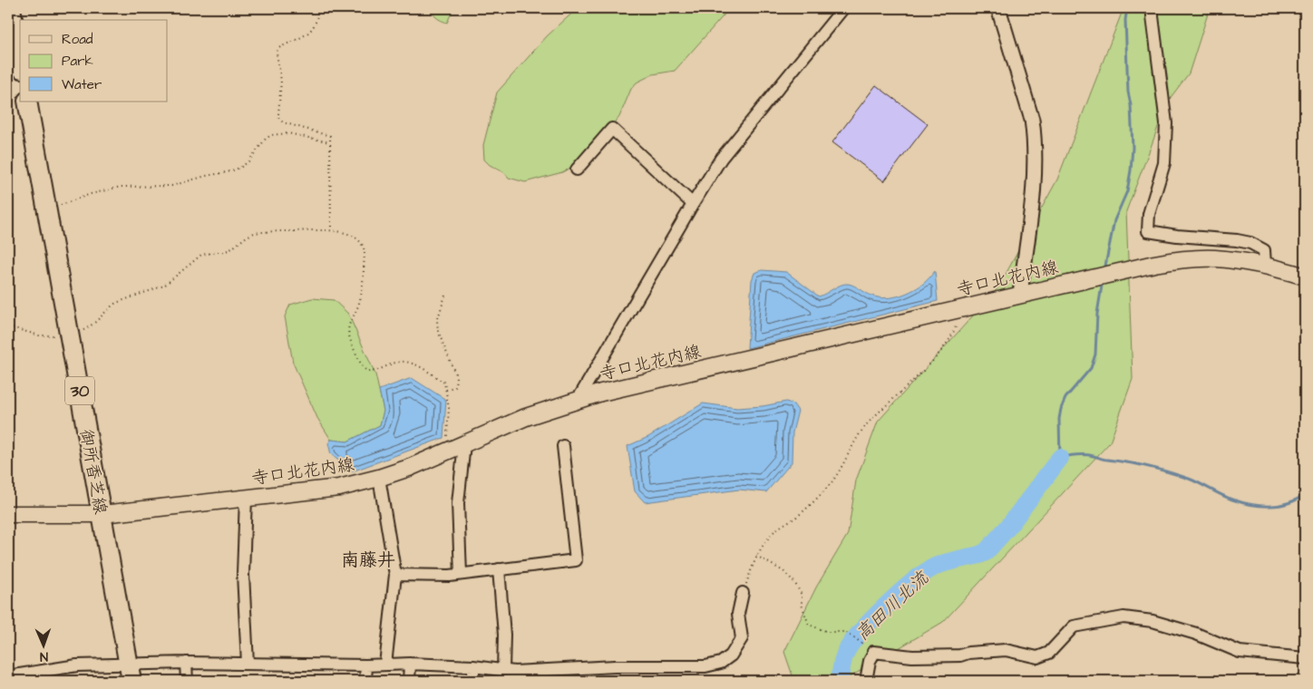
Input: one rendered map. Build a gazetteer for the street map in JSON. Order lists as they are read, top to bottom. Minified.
{"streets":{"main road":["寺口北花内線","30","御所香芝線"]},"crossings":[["寺口北花内線","御所香芝線"]],"districts":["南藤井"],"water":["高田川北流"],"legend":["Road","Park","Water"],"north":"bottom"}
